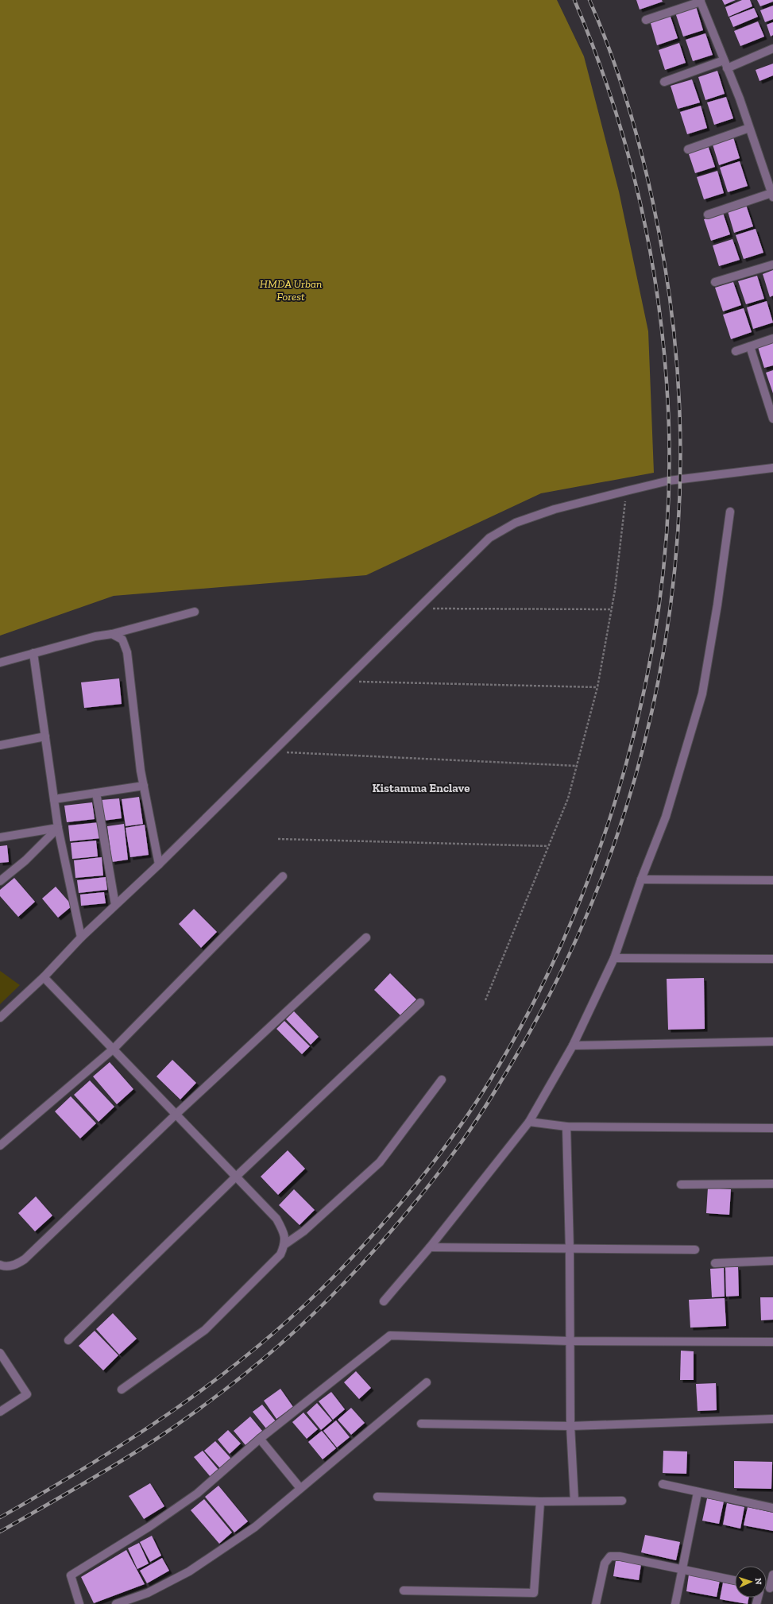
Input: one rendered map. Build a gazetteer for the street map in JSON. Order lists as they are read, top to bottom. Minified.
{"districts":["Kistamma Enclave"],"parks":["HMDA Urban Forest"],"north":"right"}
